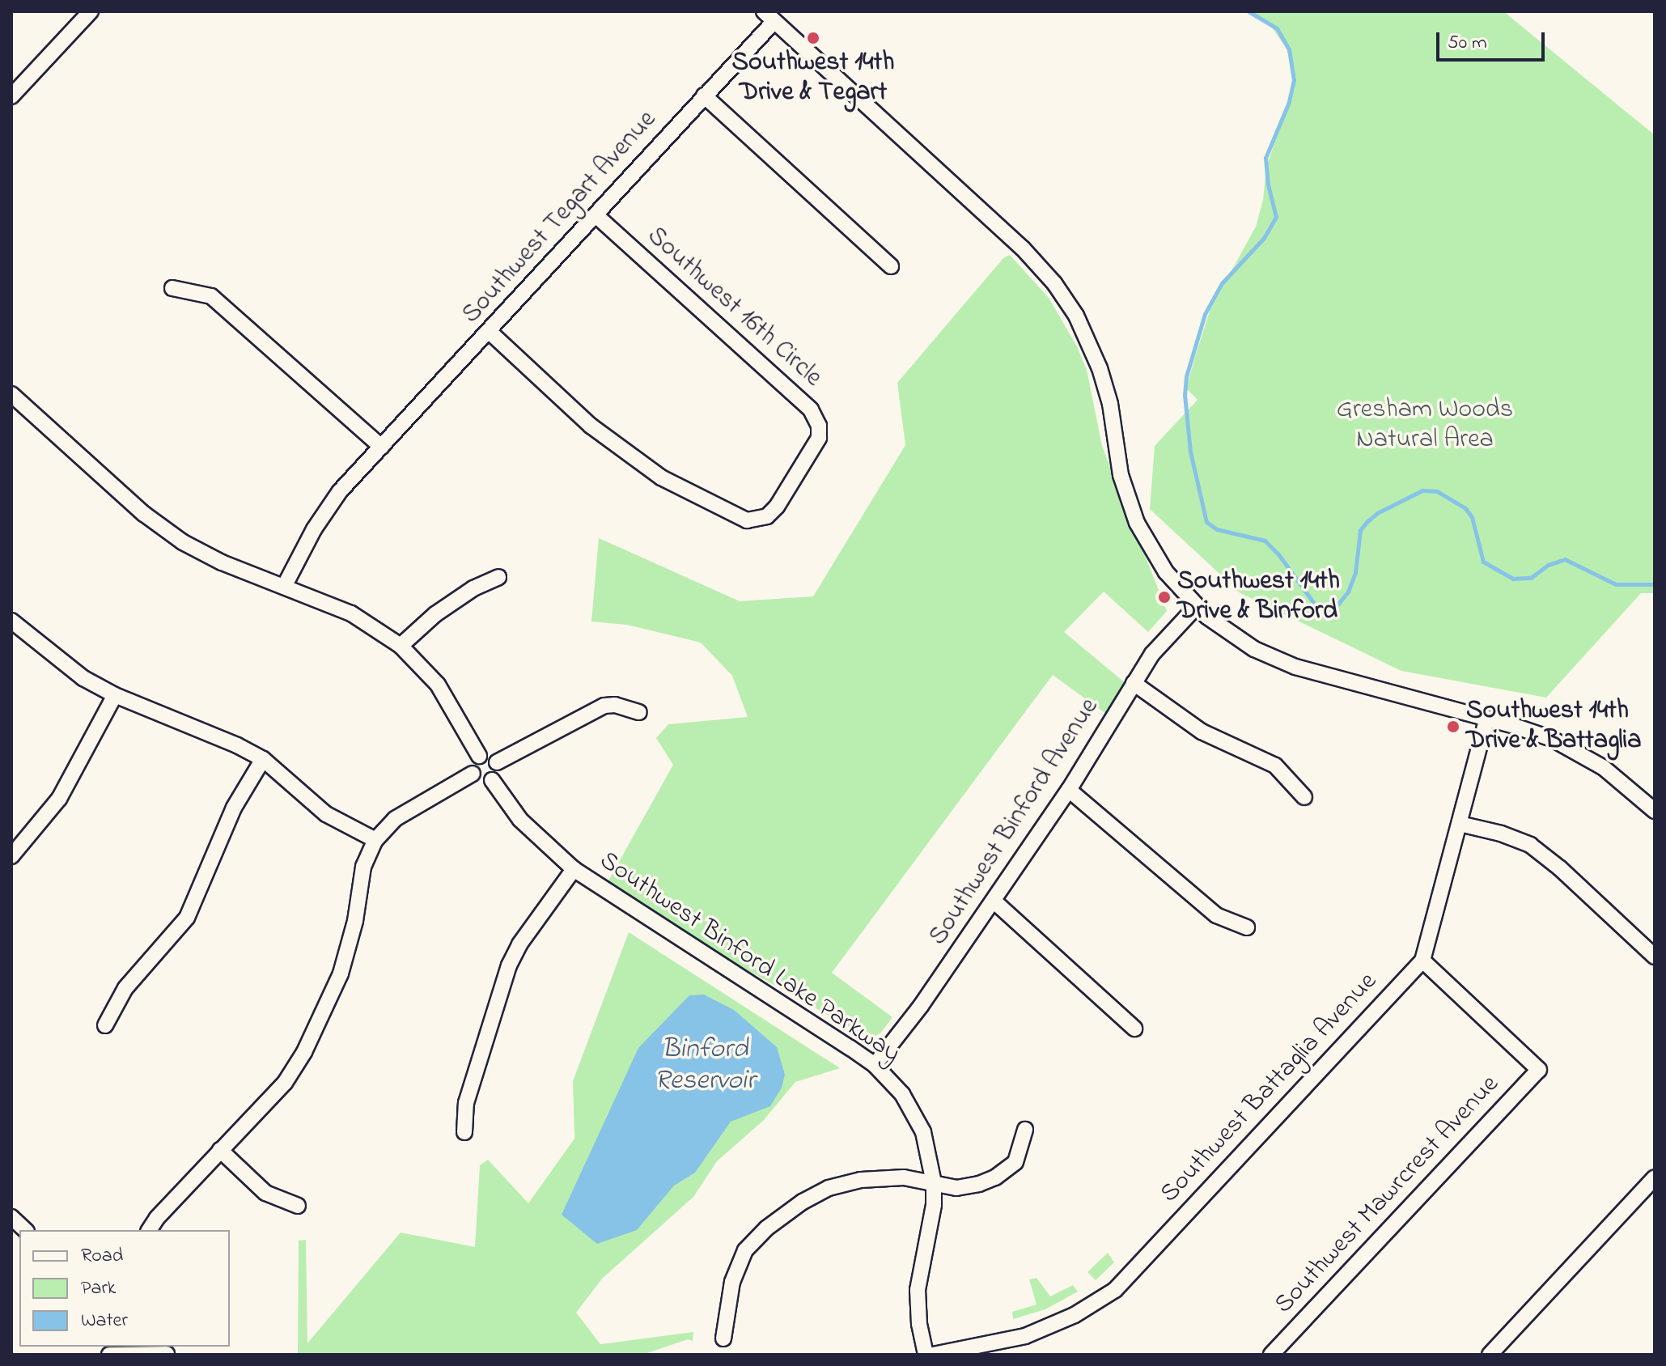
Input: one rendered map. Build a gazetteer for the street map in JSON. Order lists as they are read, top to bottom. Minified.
{"streets":{"street":["Southwest Tegart Avenue","Southwest 16th Circle","Southwest Binford Avenue","Southwest Binford Lake Parkway","Southwest Battaglia Avenue","Southwest Mawrcrest Avenue"]},"crossings":[["Southwest Tegart Avenue","Southwest 16th Circle"],["Southwest Binford Avenue","Southwest Binford Lake Parkway"],["Southwest Battaglia Avenue","Southwest Mawrcrest Avenue"]],"water":["Binford Reservoir"],"parks":["Gresham Woods Natural Area"],"places":["Southwest 14th Drive & Tegart","Southwest 14th Drive & Binford","Southwest 14th Drive & Battaglia"],"legend":["Road","Park","Water"],"scale_bar":"50 m"}
